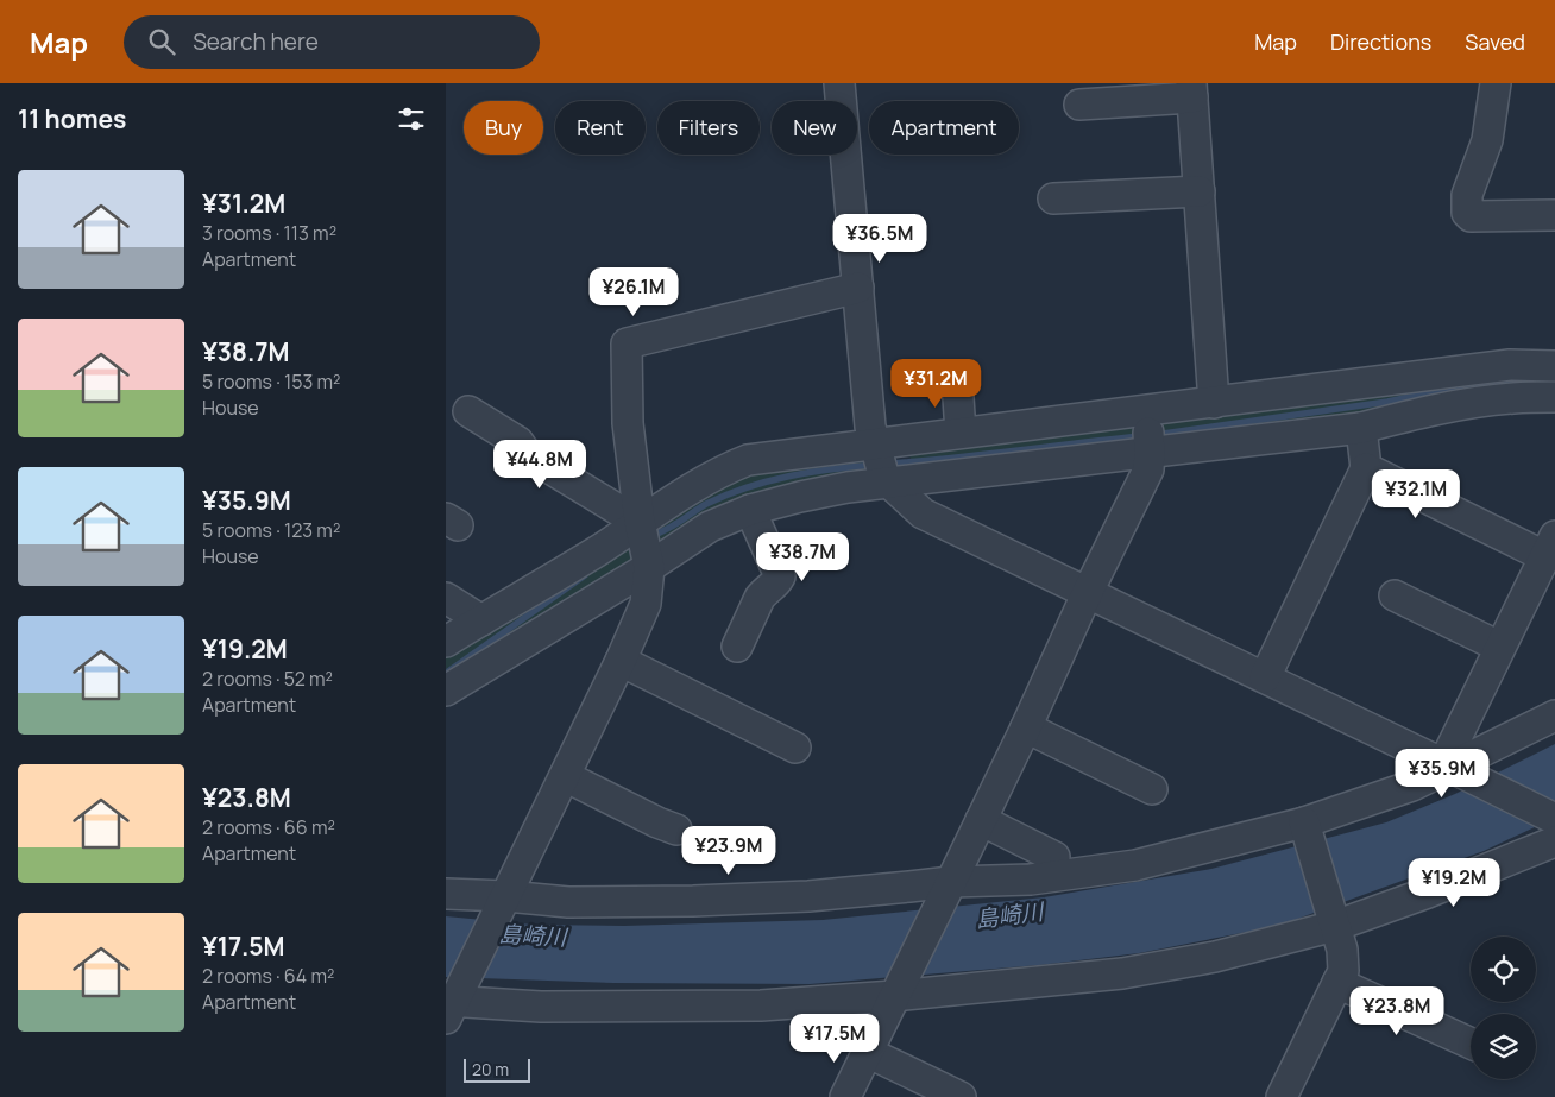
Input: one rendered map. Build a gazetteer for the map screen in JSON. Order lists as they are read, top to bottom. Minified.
{"water":["島崎川"],"scale_bar":"20 m","page":{"header":"Map","search":"Search here","nav":["Map","Directions","Saved"],"heading":"11 homes","chip":["Buy","Rent","Filters","New","Apartment"],"list":[{"name":"¥31.2M","note":"3 rooms · 113 m² · Apartment"},{"name":"¥38.7M","note":"5 rooms · 153 m² · House"},{"name":"¥35.9M","note":"5 rooms · 123 m² · House"},{"name":"¥19.2M","note":"2 rooms · 52 m² · Apartment"},{"name":"¥23.8M","note":"2 rooms · 66 m² · Apartment"},{"name":"¥17.5M","note":"2 rooms · 64 m² · Apartment"}],"price":["¥36.5M","¥26.1M","¥31.2M","¥44.8M","¥32.1M","¥38.7M","¥35.9M","¥23.9M","¥19.2M","¥23.8M","¥17.5M"],"scale":"20 m"}}
